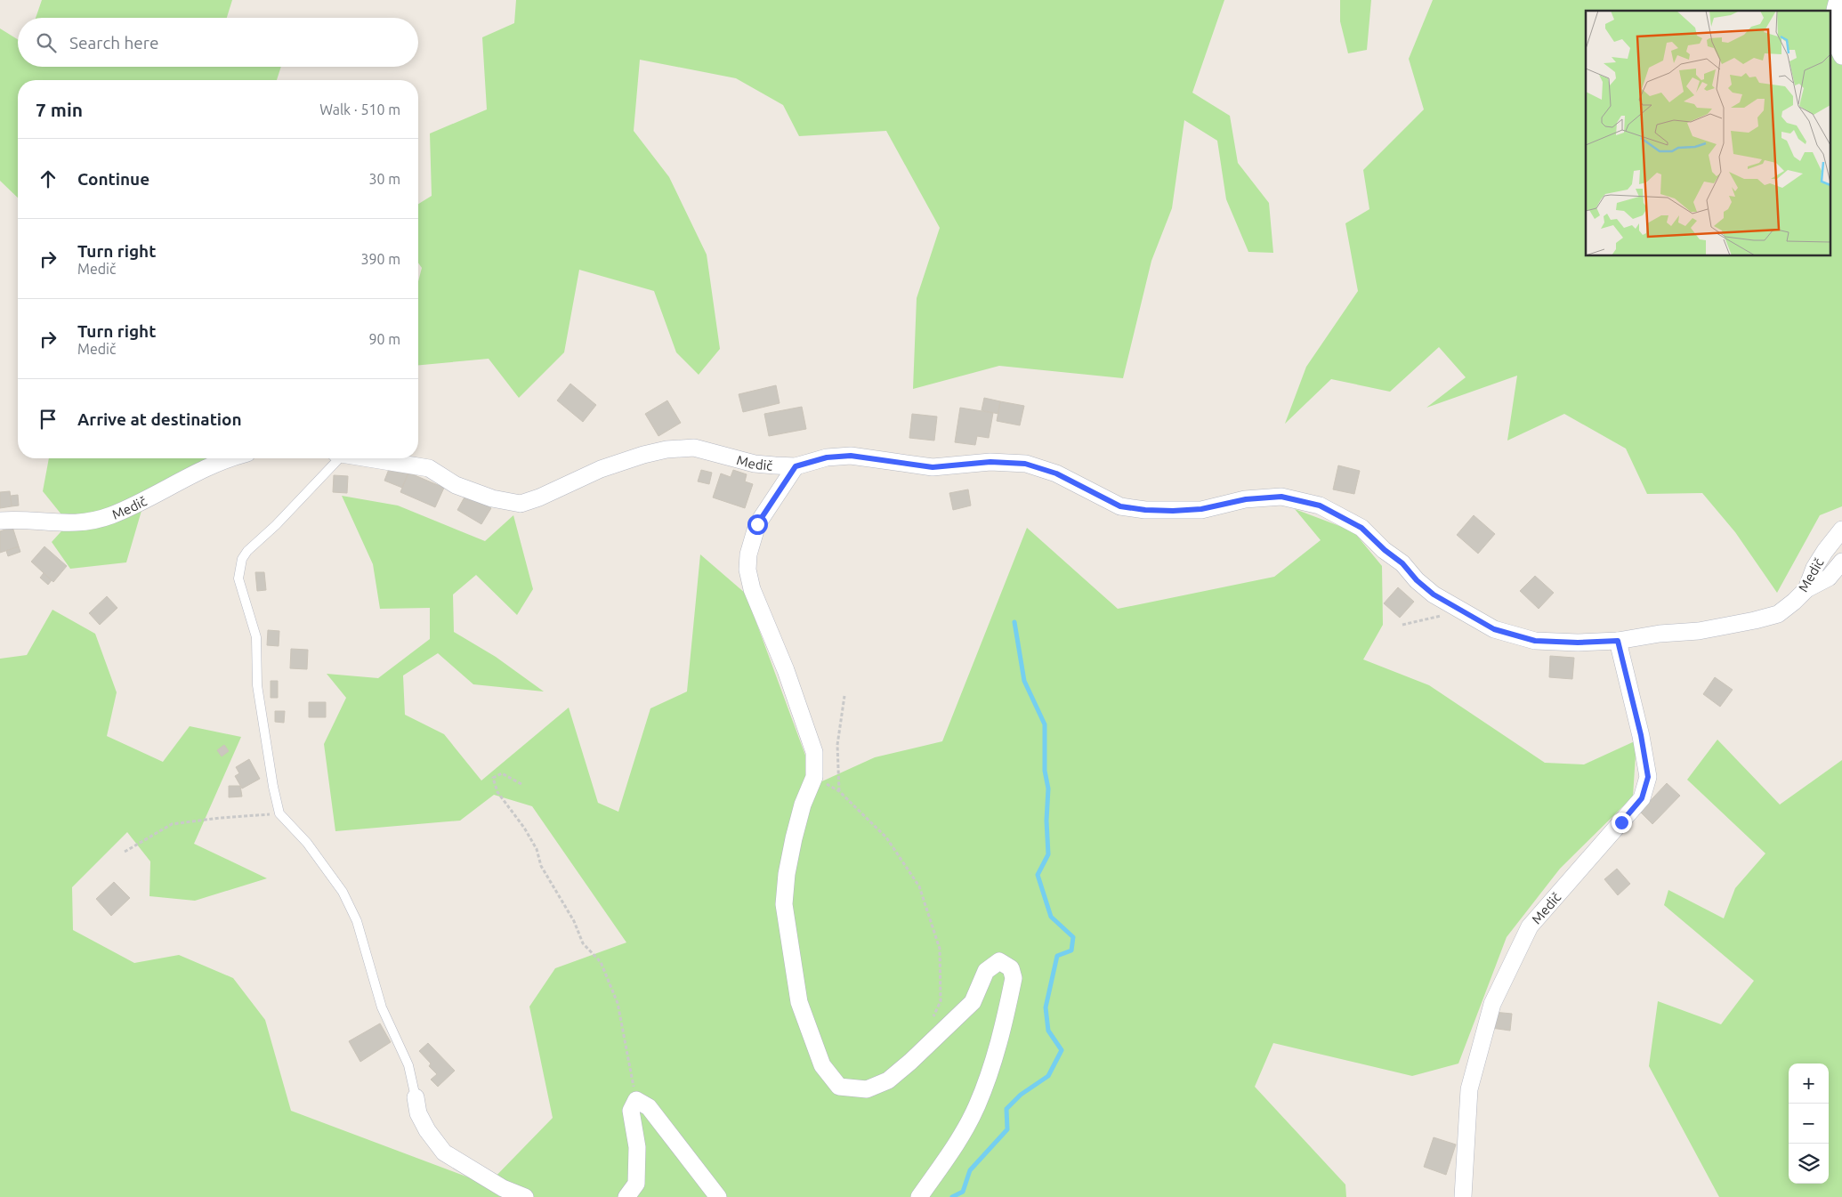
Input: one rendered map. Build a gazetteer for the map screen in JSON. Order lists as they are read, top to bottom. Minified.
{"streets":{"street":["Medič"]},"page":{"search":"Search here","heading":["7 min","Walk · 510 m"],"list":[["Continue","30 m"],["Turn right","Medič","390 m"],["Turn right","Medič","90 m"],"Arrive at destination"],"map_buttons":["+","−"]}}
